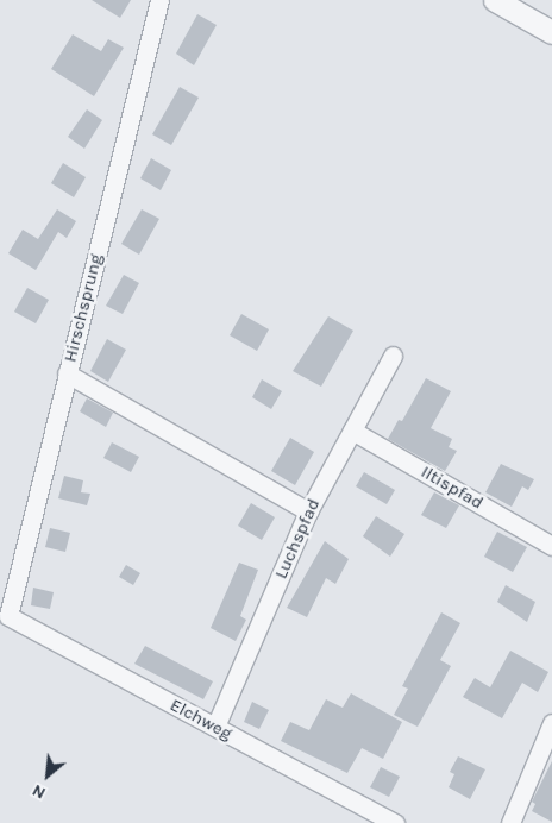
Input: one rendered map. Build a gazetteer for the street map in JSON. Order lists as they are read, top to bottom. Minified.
{"streets":{"street":["Hirschsprung","Iltispfad","Luchspfad","Elchweg"]},"crossings":[["Hirschsprung","Elchweg"],["Iltispfad","Luchspfad"],["Luchspfad","Elchweg"]],"north":"bottom left"}
